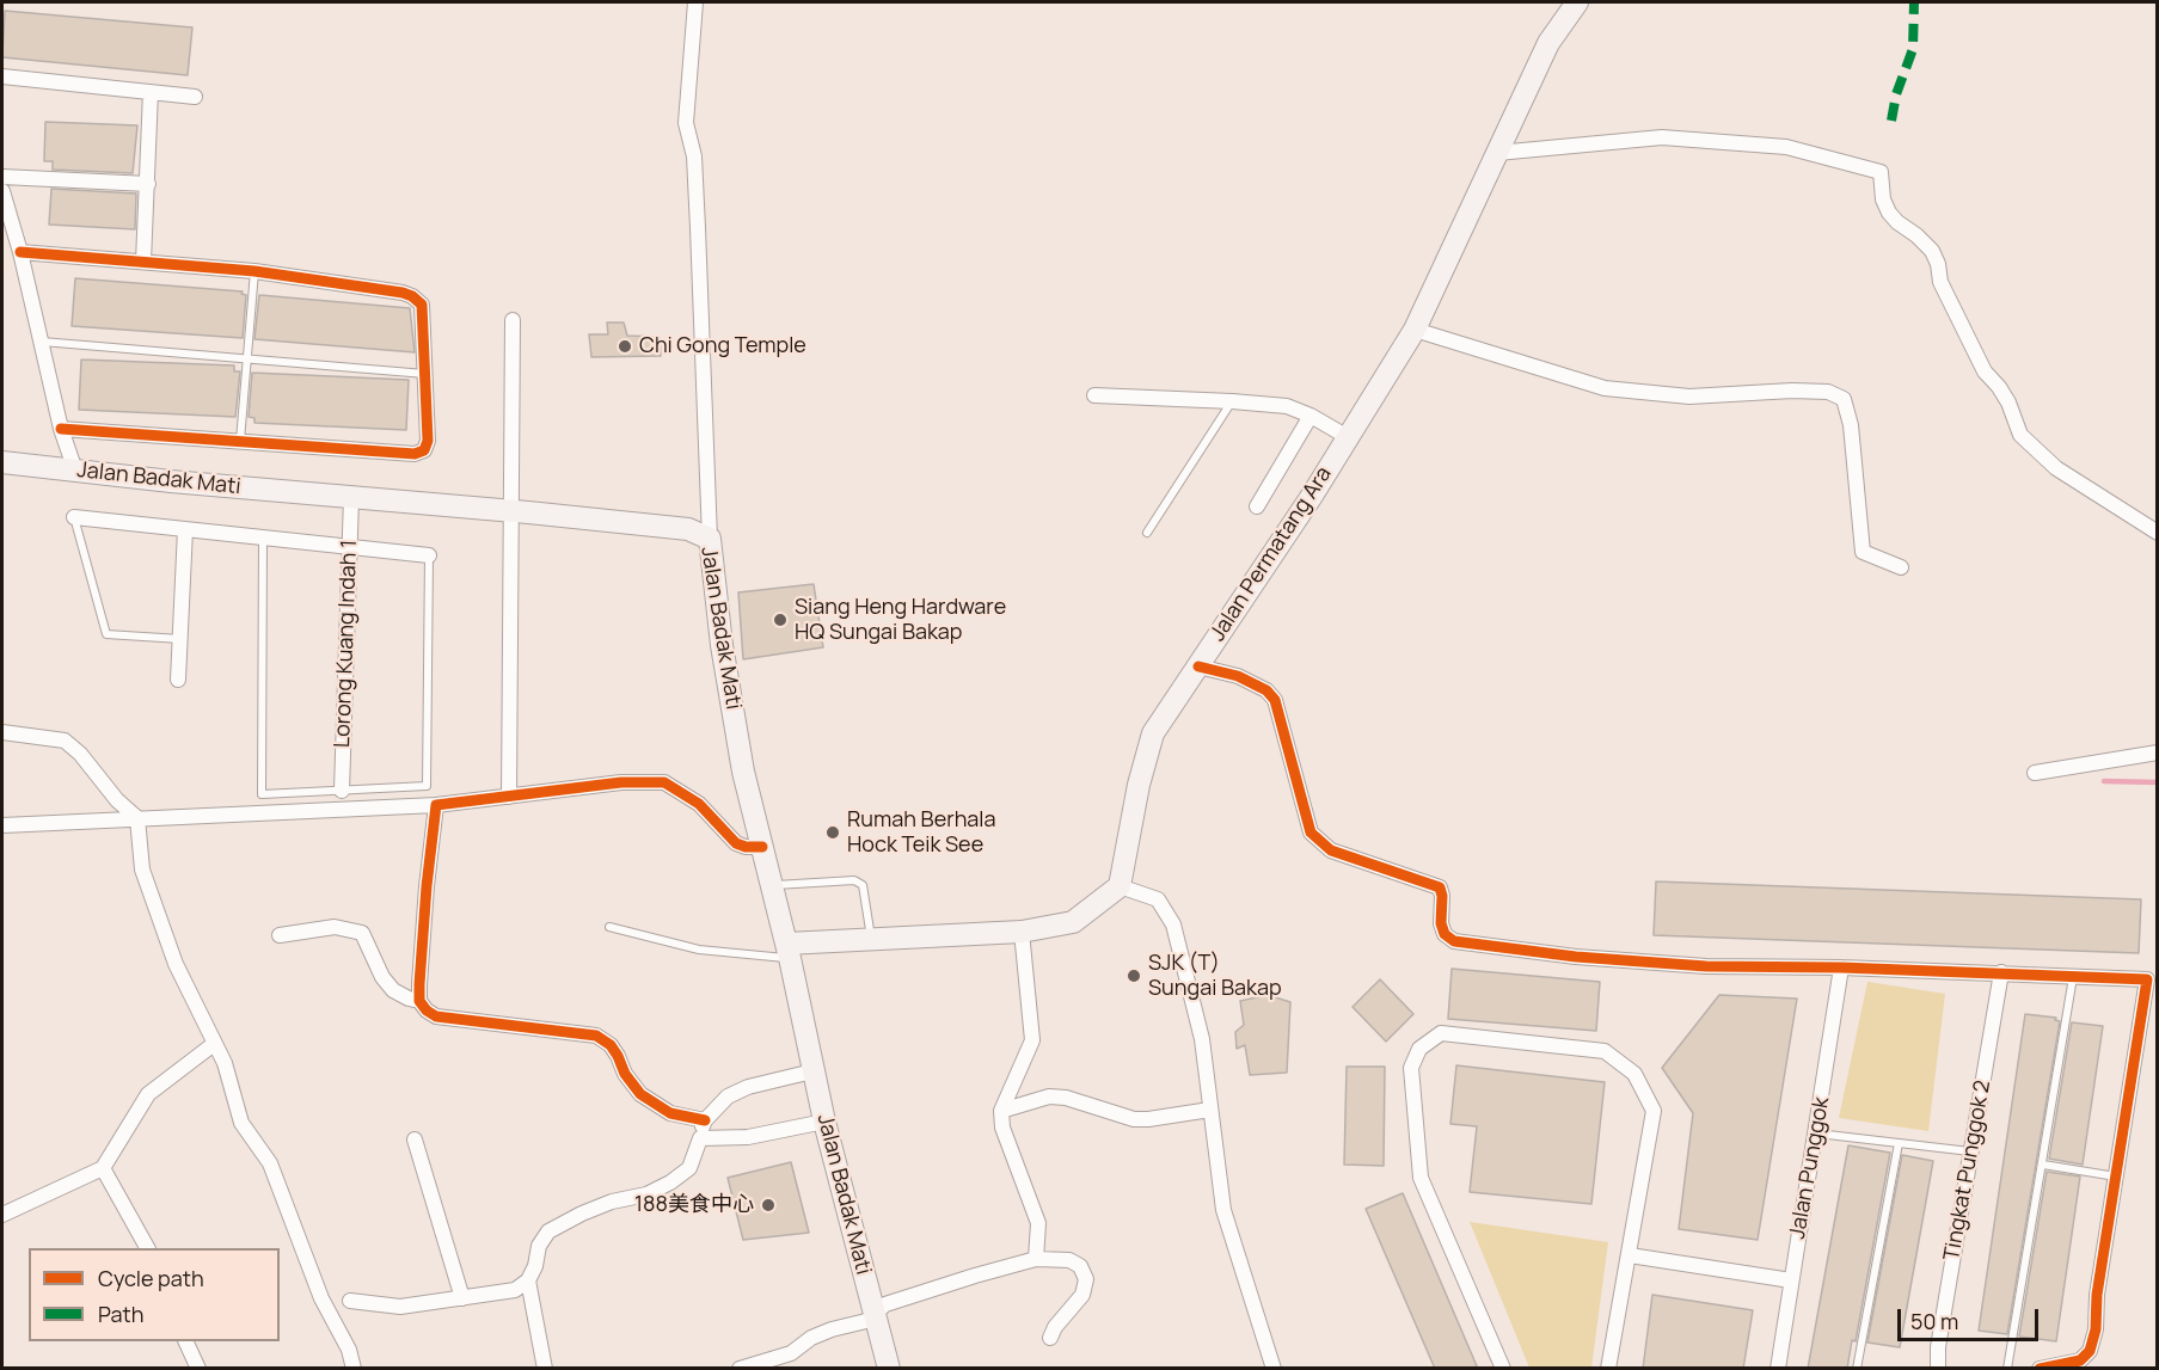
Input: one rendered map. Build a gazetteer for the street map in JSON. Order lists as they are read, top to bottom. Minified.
{"streets":{"main road":["Jalan Badak Mati","Jalan Permatang Ara"],"street":["Lorong Kuang Indah 1","Jalan Punggok","Tingkat Punggok 2"]},"crossings":[["Jalan Badak Mati","Lorong Kuang Indah 1"]],"places":["Chi Gong Temple","Siang Heng Hardware HQ Sungai Bakap","Rumah Berhala Hock Teik See","SJK (T) Sungai Bakap","188美食中心"],"legend":["Cycle path","Path"],"scale_bar":"50 m"}
